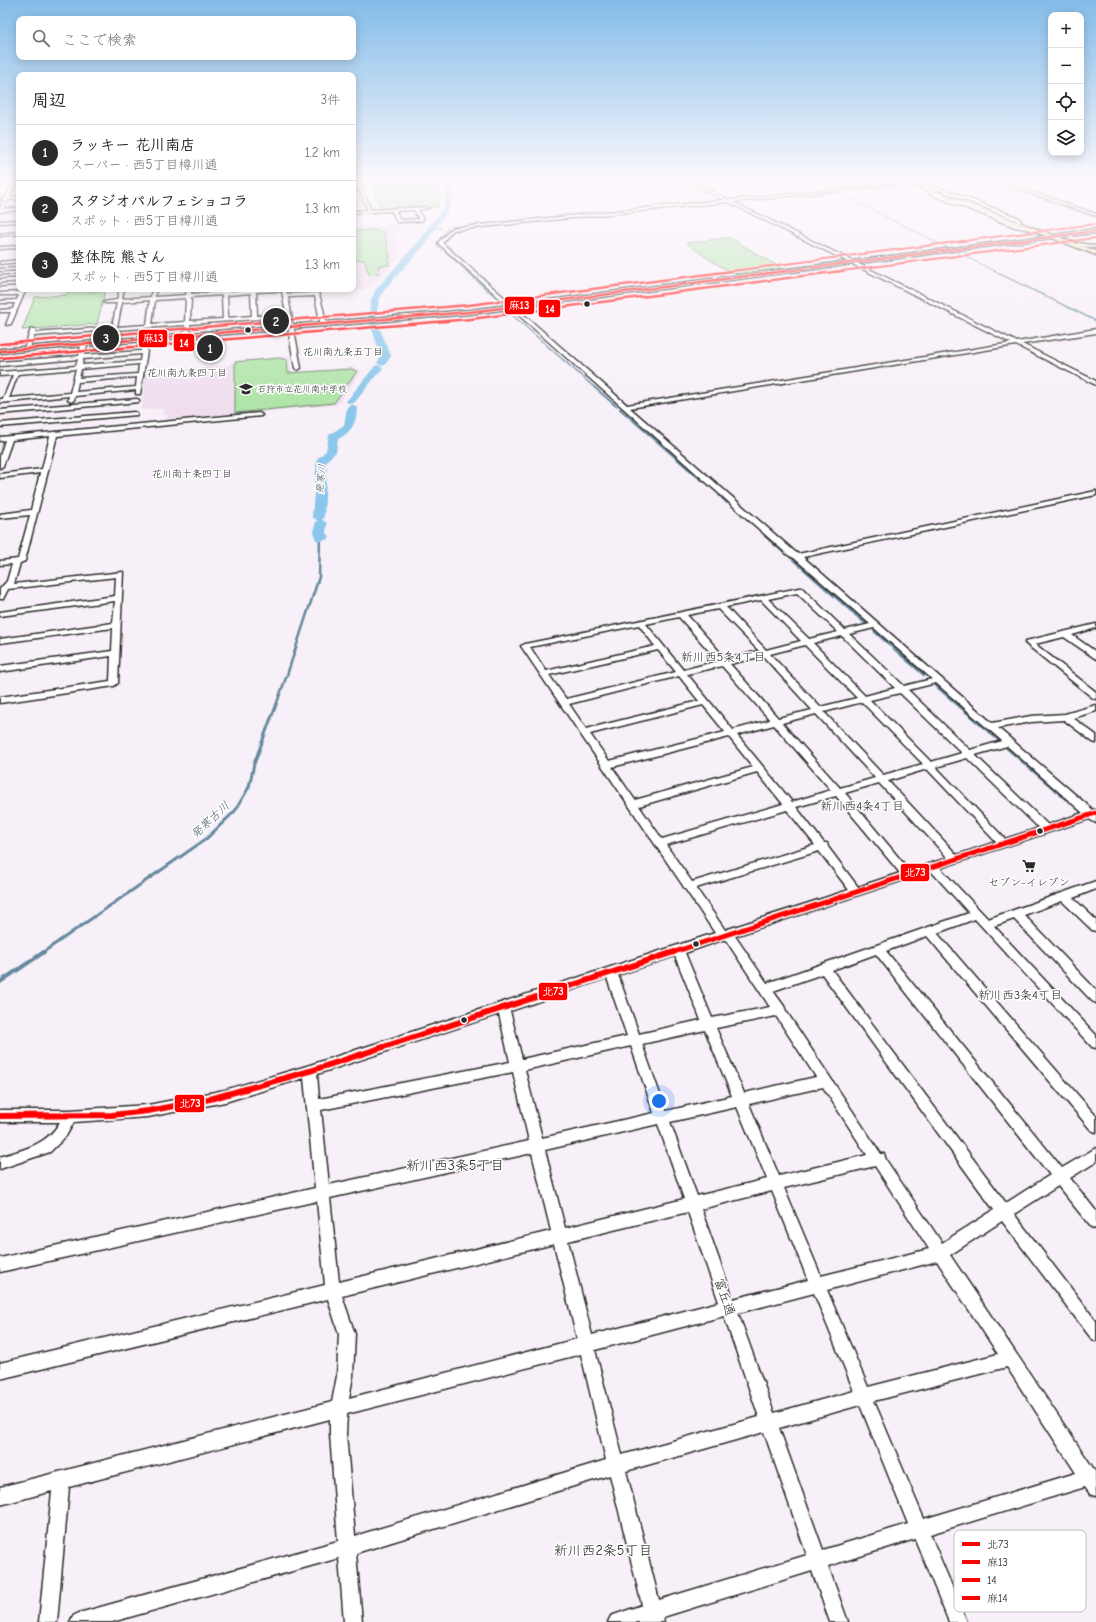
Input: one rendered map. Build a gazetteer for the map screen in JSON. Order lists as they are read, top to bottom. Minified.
{"streets":{"street":["富丘通"]},"districts":["花川南九条五丁目","花川南九条四丁目","花川南十条四丁目","新川西5条4丁目","新川西4条4丁目","新川西3条4丁目","新川西3条5丁目","新川西2条5丁目"],"water":["発寒川","発寒古川"],"places":{"school or university":["石狩市立花川南中学校"],"supermarket":["セブン-イレブン"]},"lines":["transit line 麻13","transit line 14","transit line 麻14","transit line 北73"],"legend":["北73","麻13","14","麻14"],"page":{"map_buttons":["+","−"],"search":"ここで検索","heading":["周辺","3件"],"list":[{"mark":"1","name":"ラッキー 花川南店","note":"スーパー · 西5丁目樽川通","value":"1.2 km"},{"mark":"2","name":"スタジオパルフェショコラ","note":"スポット · 西5丁目樽川通","value":"1.3 km"},{"mark":"3","name":"整体院 熊さん","note":"スポット · 西5丁目樽川通","value":"1.3 km"}],"pins":["2","3","1"]}}
